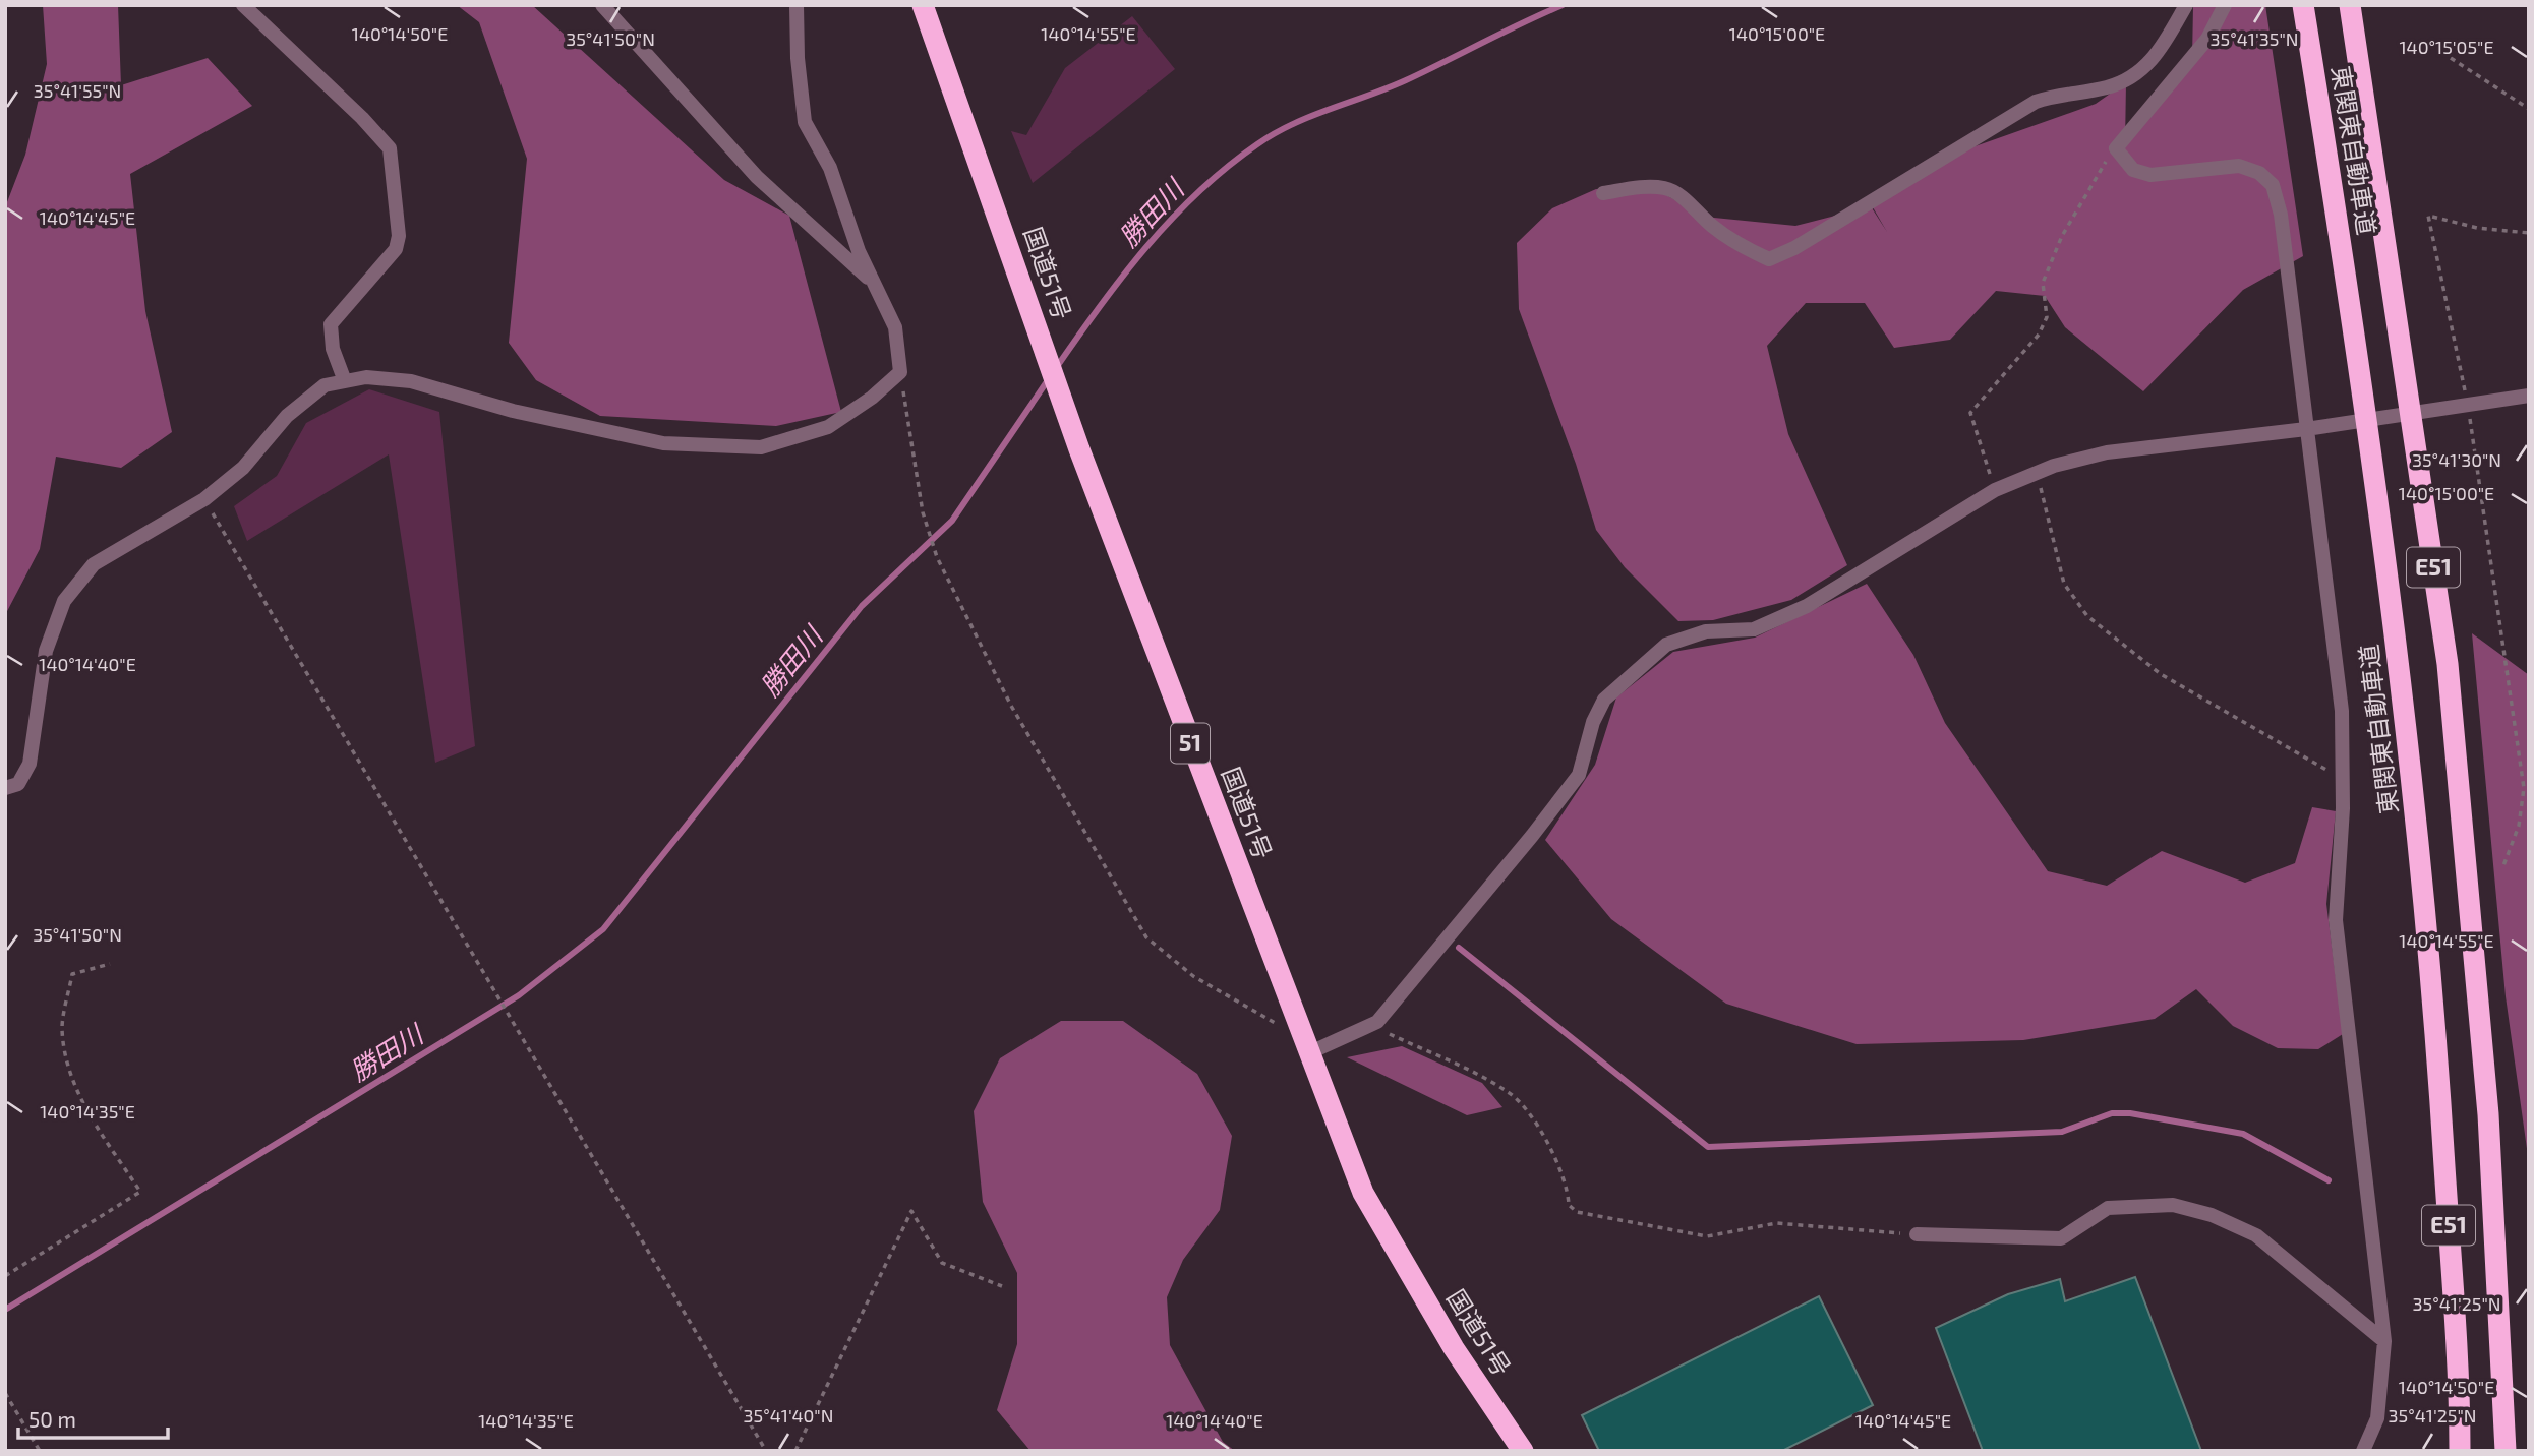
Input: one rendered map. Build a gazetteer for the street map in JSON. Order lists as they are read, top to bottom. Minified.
{"streets":{"highway":["東関東自動車道","国道51号","E51","51"]},"water":["勝田川"],"scale_bar":"50 m","coordinates":["140°14'50\"E","140°14'55\"E","140°15'00\"E","35°41'35\"N","35°41'50\"N","140°15'05\"E","35°41'55\"N","140°14'45\"E","35°41'30\"N","140°14'40\"E","140°14'35\"E","35°41'25\"N","35°41'40\"N"]}
